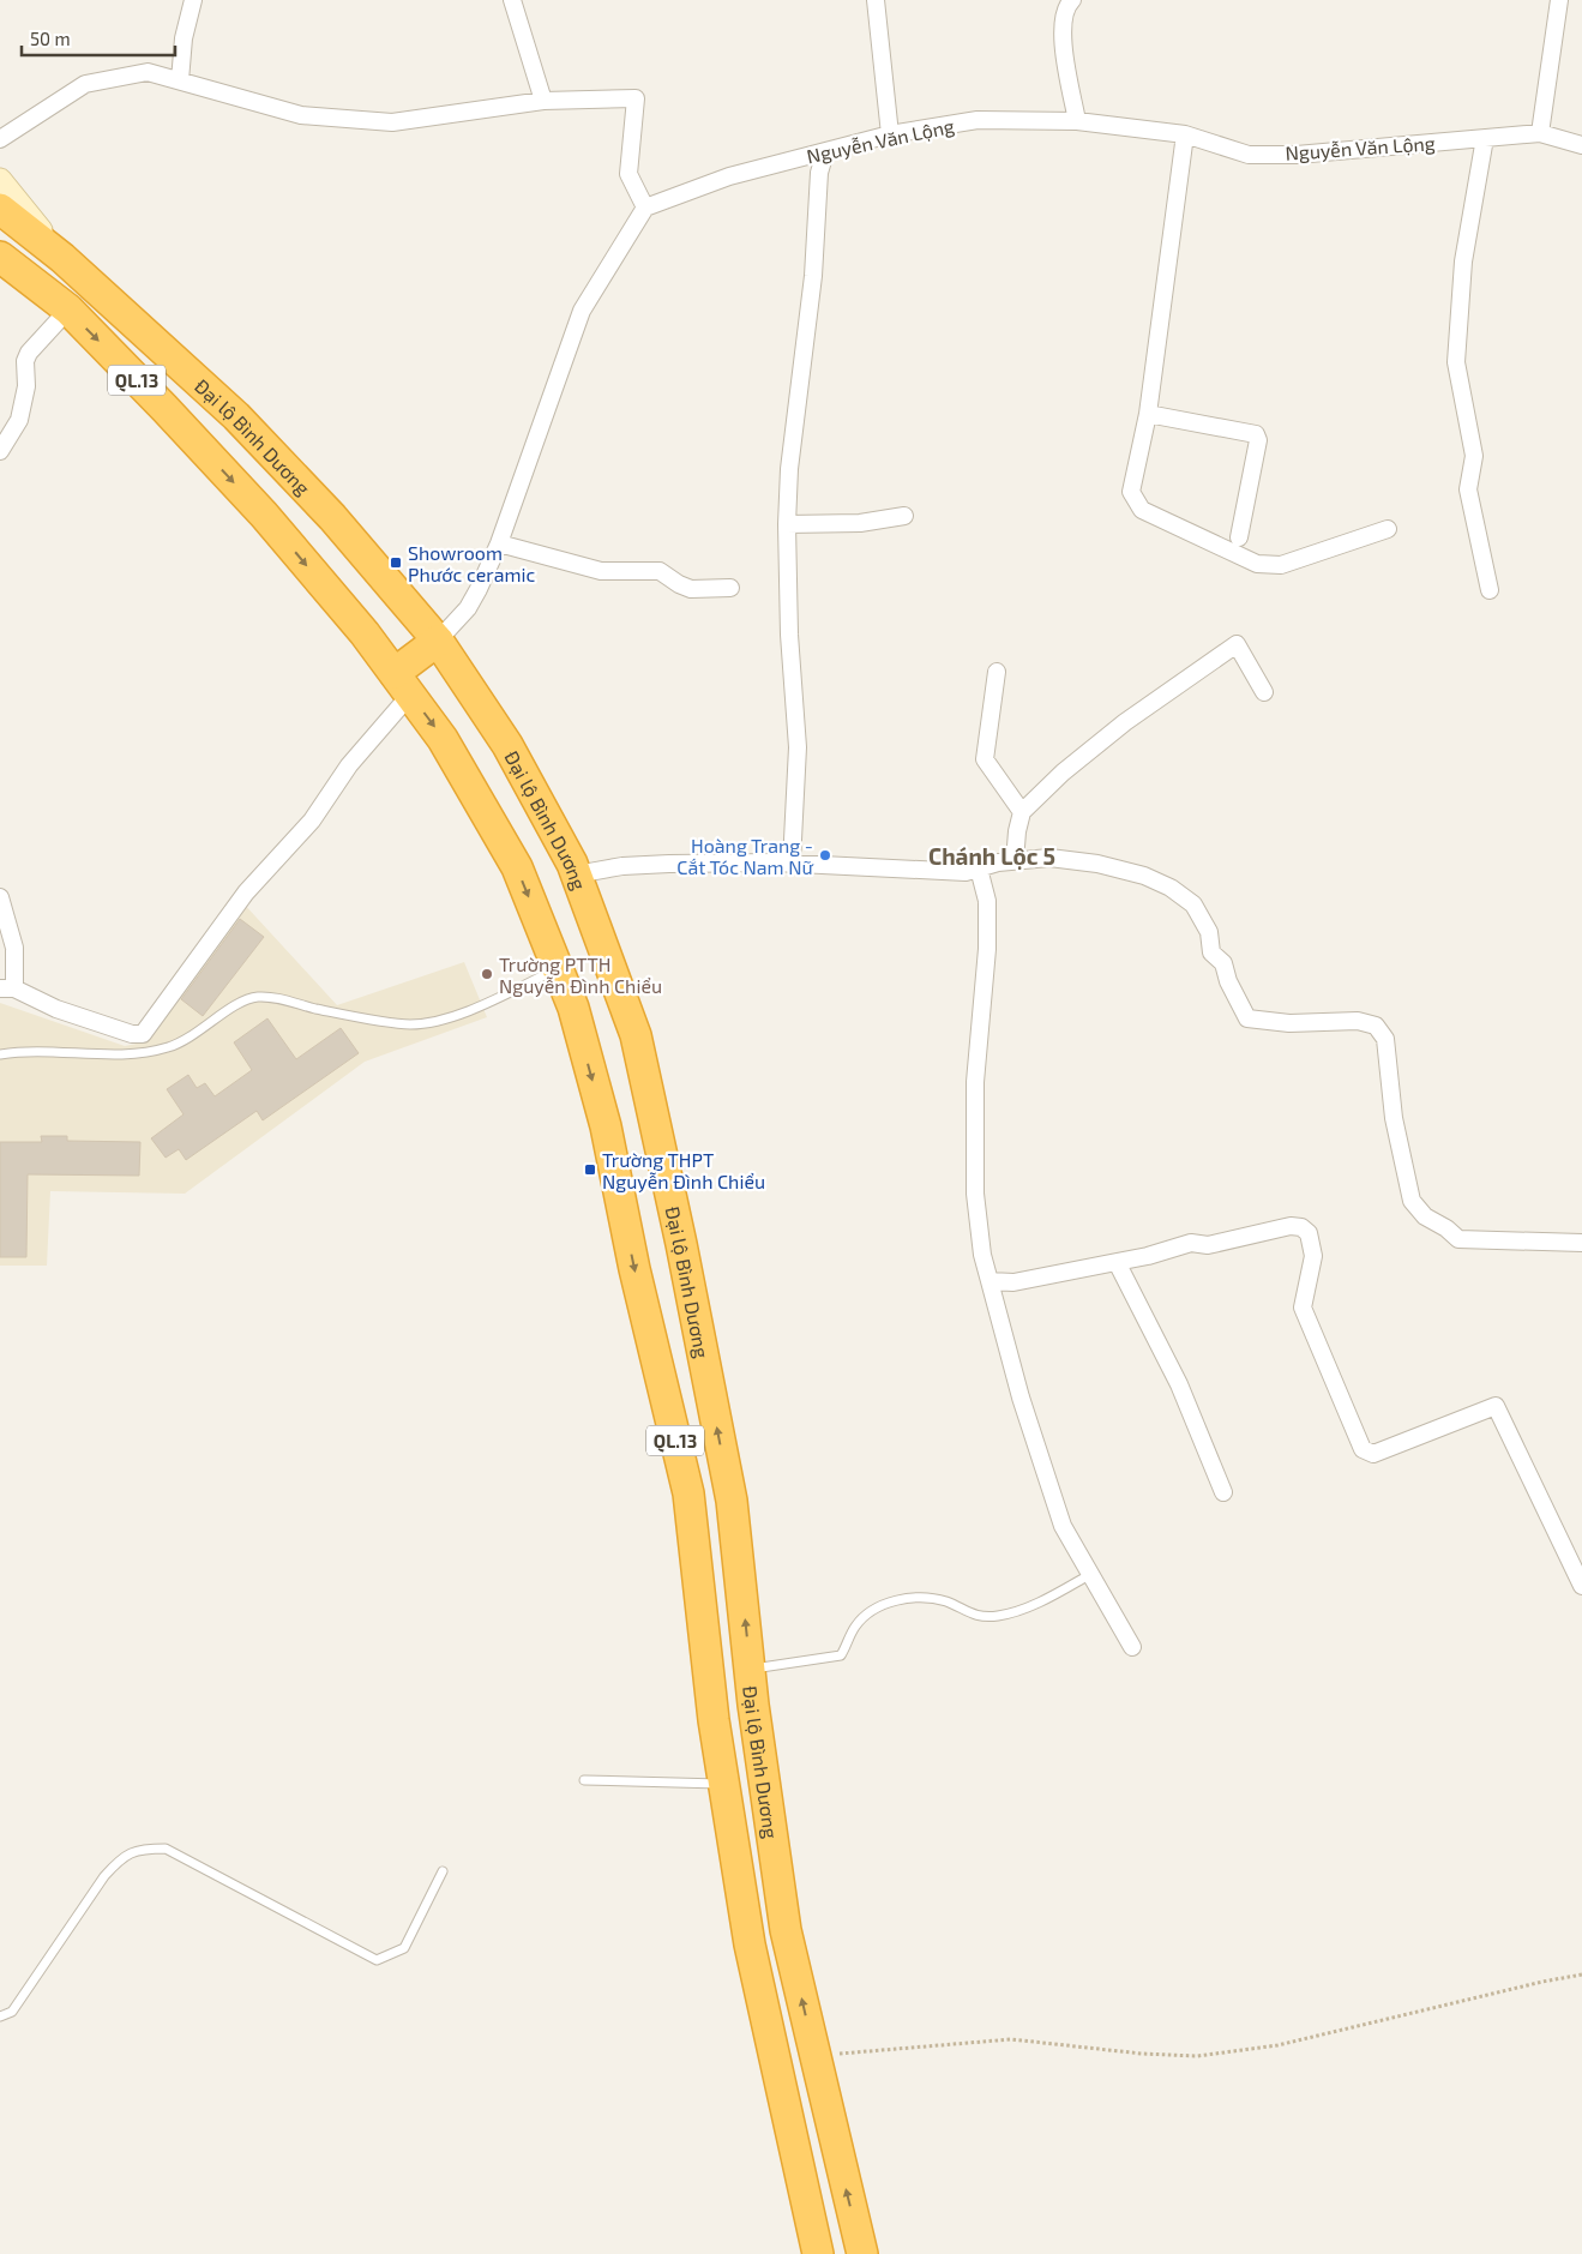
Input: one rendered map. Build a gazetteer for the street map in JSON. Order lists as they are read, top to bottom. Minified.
{"streets":{"highway":["QL.13","Đại lộ Bình Dương"],"street":["Nguyễn Văn Lộng"]},"districts":["Chánh Lộc 5"],"places":{"transit":["Showroom Phước ceramic","Trường THPT Nguyễn Đình Chiểu"],"other":["Hoàng Trang - Cắt Tóc Nam Nữ","Trường PTTH Nguyễn Đình Chiểu"]},"scale_bar":"50 m"}
